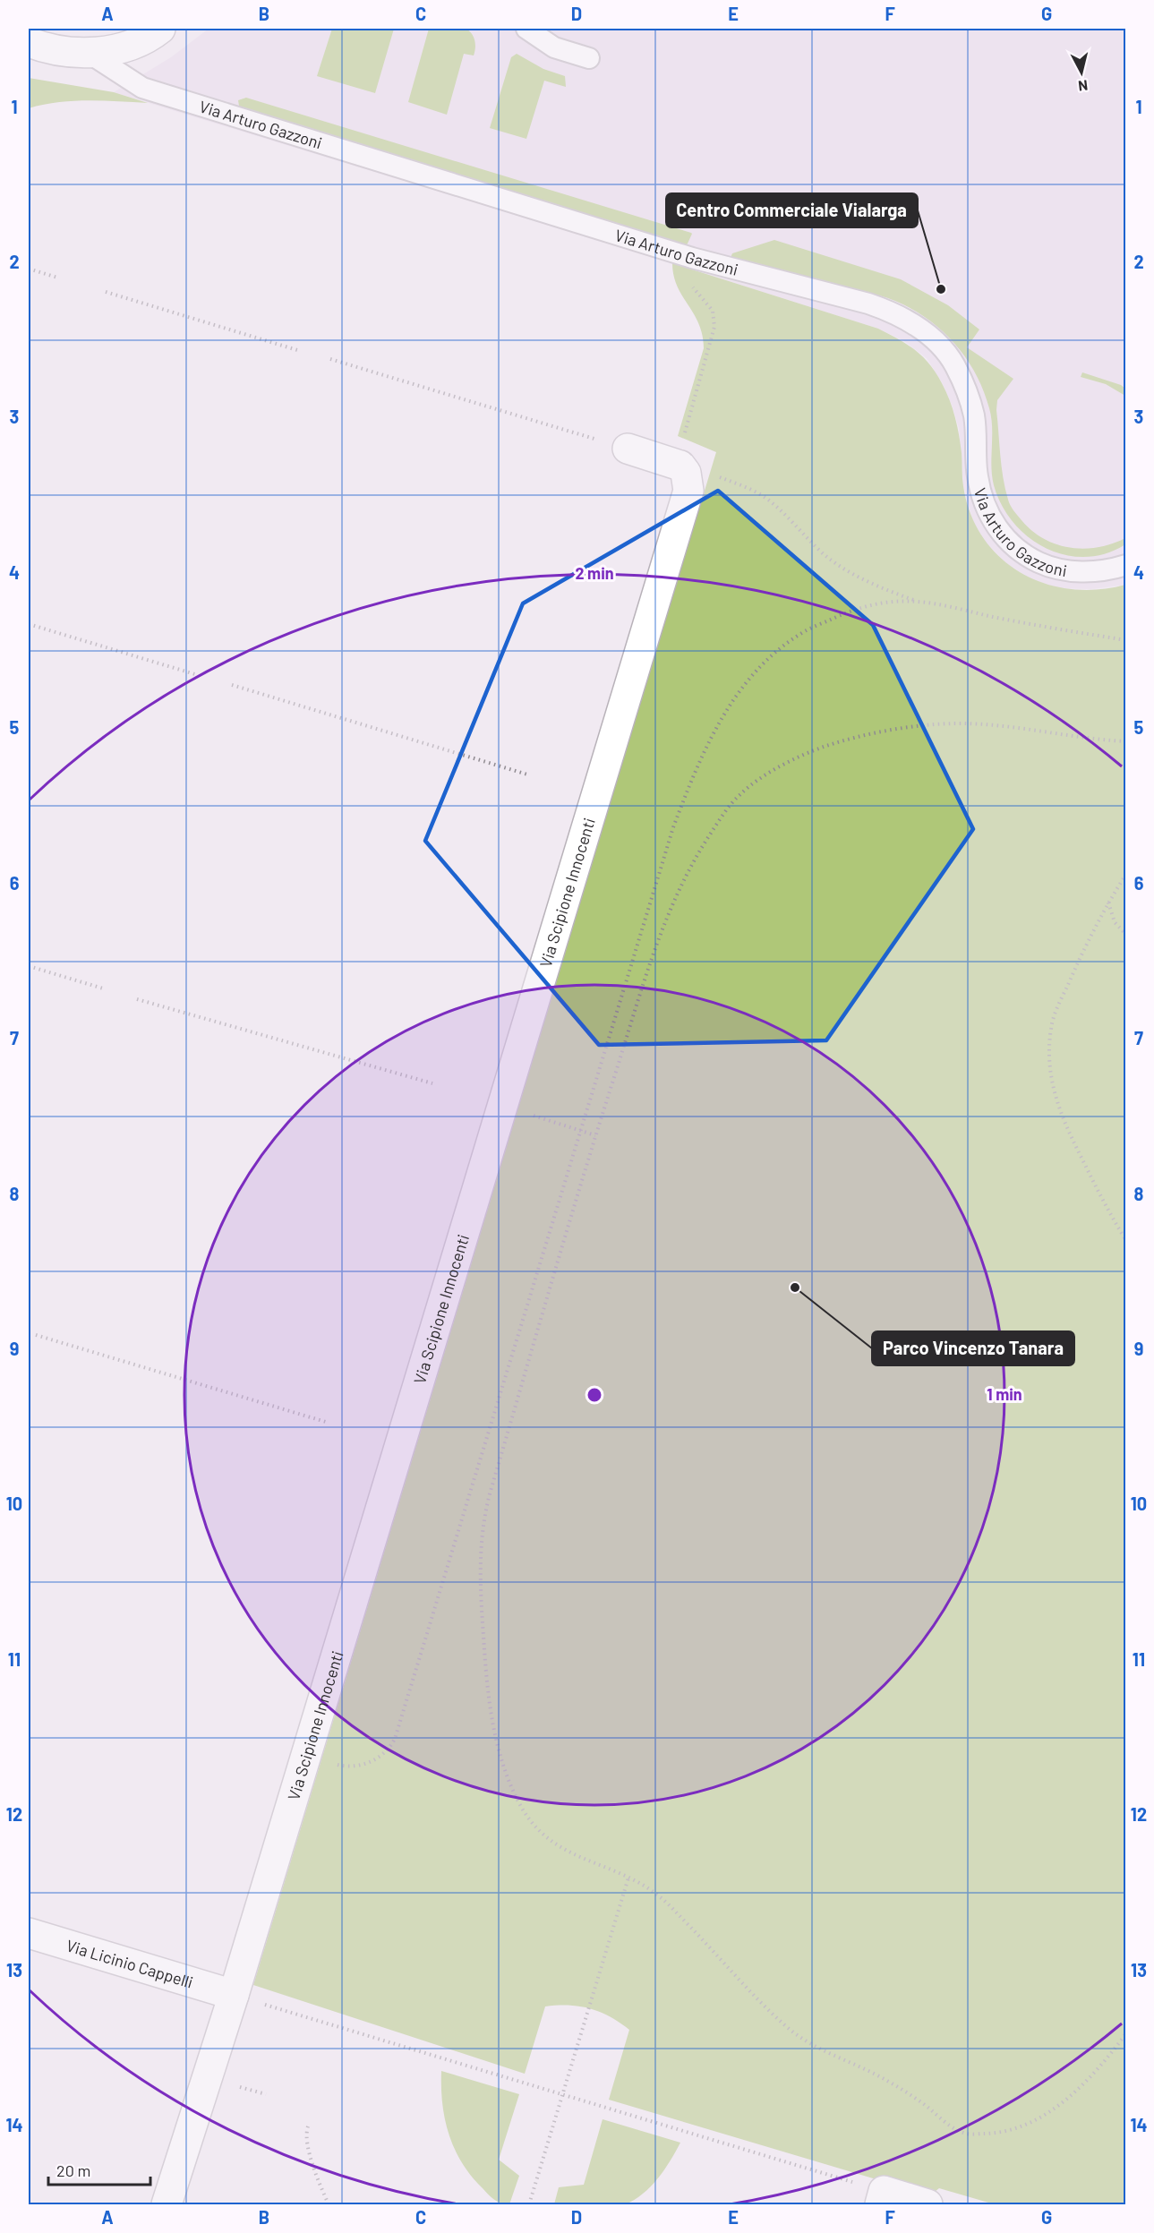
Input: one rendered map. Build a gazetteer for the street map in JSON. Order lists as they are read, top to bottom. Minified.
{"streets":{"street":["Via Scipione Innocenti","Via Licinio Cappelli"],"lane":["Via Arturo Gazzoni"]},"crossings":[["Via Scipione Innocenti","Via Licinio Cappelli"]],"places":["Centro Commerciale Vialarga","Parco Vincenzo Tanara"],"scale_bar":"20 m","north":"bottom","grid":{"columns":["A","B","C","D","E","F","G"],"rows":["1","2","3","4","5","6","7","8","9","10","11","12","13","14"]},"rings":["2 min","1 min"]}
